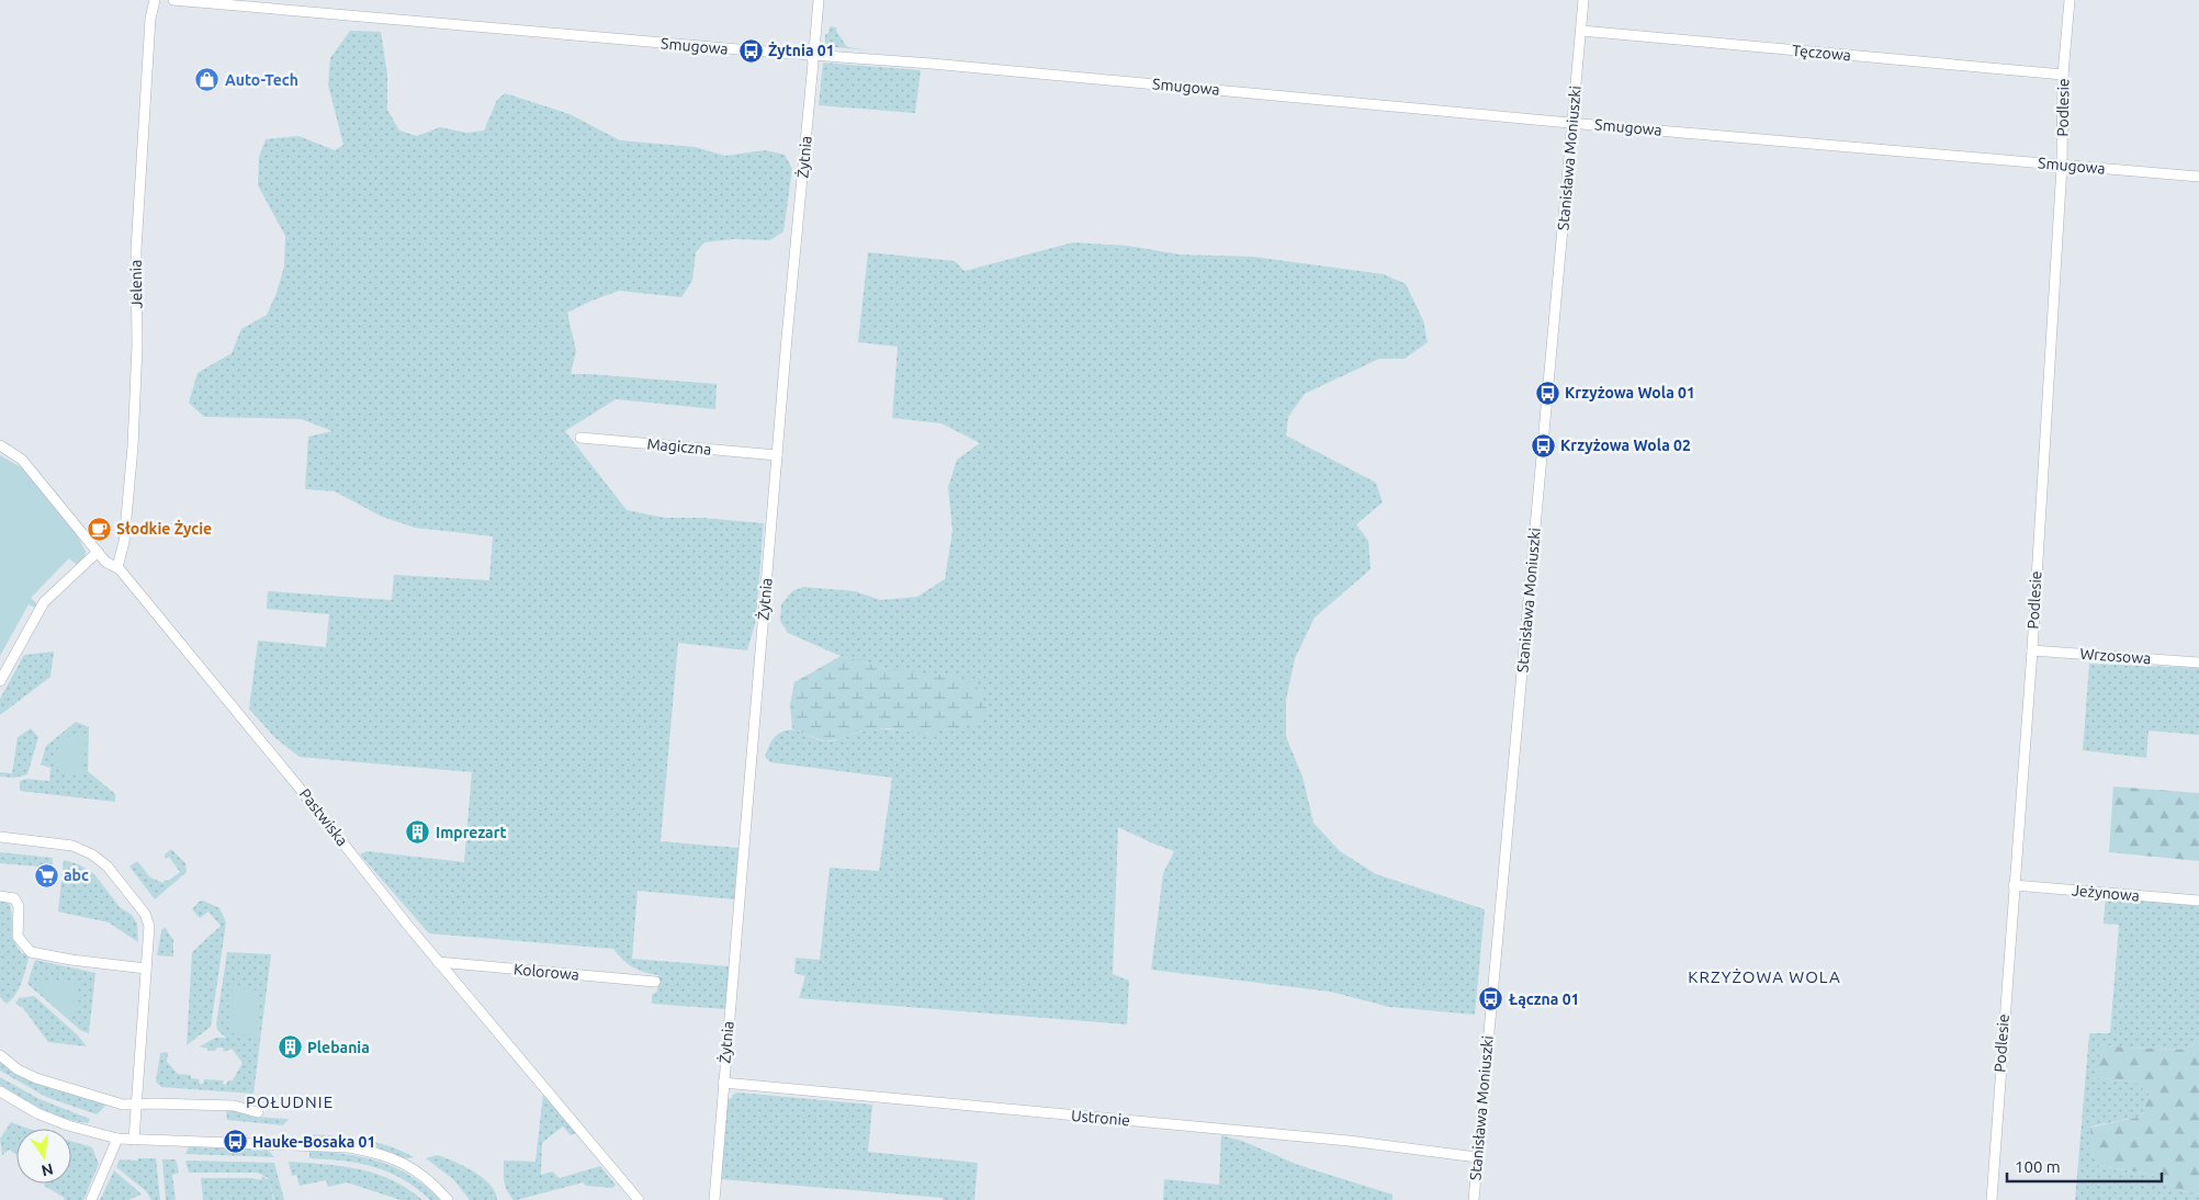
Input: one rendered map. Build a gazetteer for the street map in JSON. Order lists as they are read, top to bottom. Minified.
{"streets":{"street":["Smugowa","Tęczowa","Podlesie","Żytnia","Stanisława Moniuszki","Jelenia","Magiczna","Wrzosowa","Pastwiska","Jeżynowa","Kolorowa","Ustronie"]},"crossings":[["Smugowa","Podlesie"],["Smugowa","Żytnia"],["Smugowa","Stanisława Moniuszki"],["Tęczowa","Podlesie"],["Tęczowa","Stanisława Moniuszki"],["Podlesie","Wrzosowa"],["Podlesie","Jeżynowa"],["Żytnia","Magiczna"],["Żytnia","Ustronie"],["Stanisława Moniuszki","Ustronie"],["Jelenia","Pastwiska"],["Pastwiska","Kolorowa"]],"districts":["KRZYŻOWA WOLA","POŁUDNIE"],"places":{"bus stop":["Żytnia 01","Krzyżowa Wola 01","Krzyżowa Wola 02","Łączna 01","Hauke-Bosaka 01"],"shop":["Auto-Tech"],"cafe":["Słodkie Życie"],"building":["Imprezart","Plebania"],"supermarket":["abc"]},"scale_bar":"100 m","north":"bottom"}
